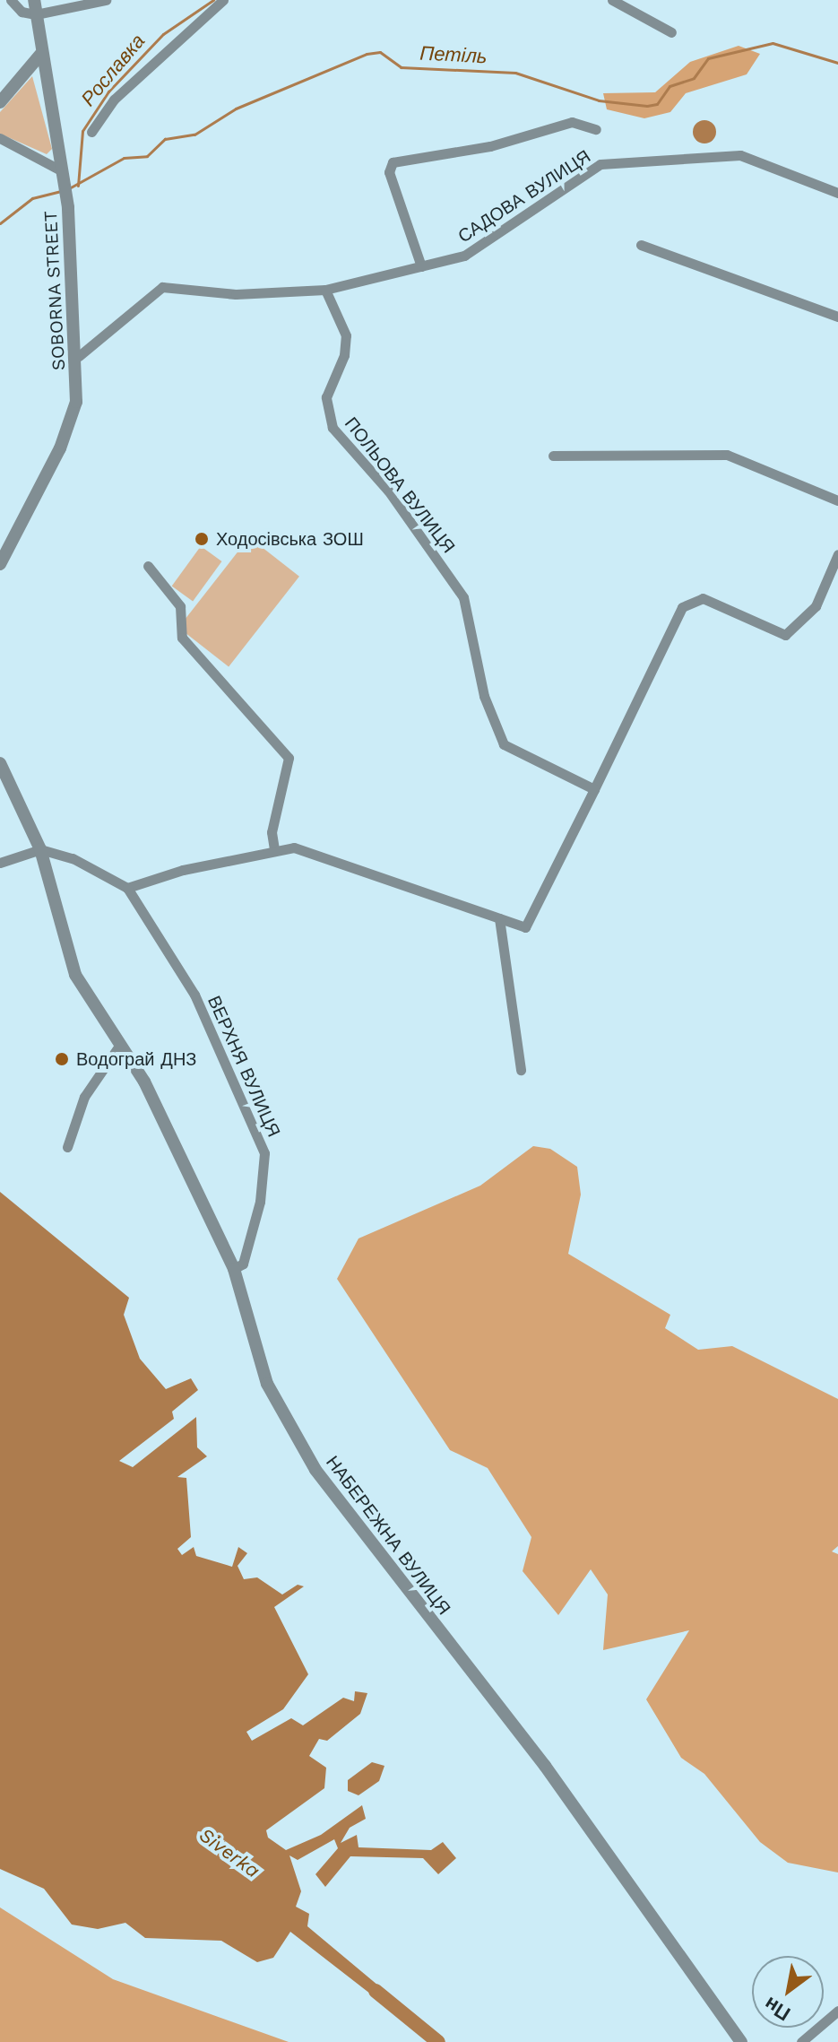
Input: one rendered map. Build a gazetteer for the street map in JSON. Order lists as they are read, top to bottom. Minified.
{"streets":{"street":["САДОВА ВУЛИЦЯ","SOBORNA STREET","ПОЛЬОВА ВУЛИЦЯ","ВЕРХНЯ ВУЛИЦЯ","НАБЕРЕЖНА ВУЛИЦЯ"]},"crossings":[["САДОВА ВУЛИЦЯ","SOBORNA STREET"],["САДОВА ВУЛИЦЯ","ПОЛЬОВА ВУЛИЦЯ"],["ВЕРХНЯ ВУЛИЦЯ","НАБЕРЕЖНА ВУЛИЦЯ"]],"water":["Петіль","Рославка","Siverka"],"places":["Ходосівська ЗОШ","Водограй ДНЗ"],"north":"bottom left"}
